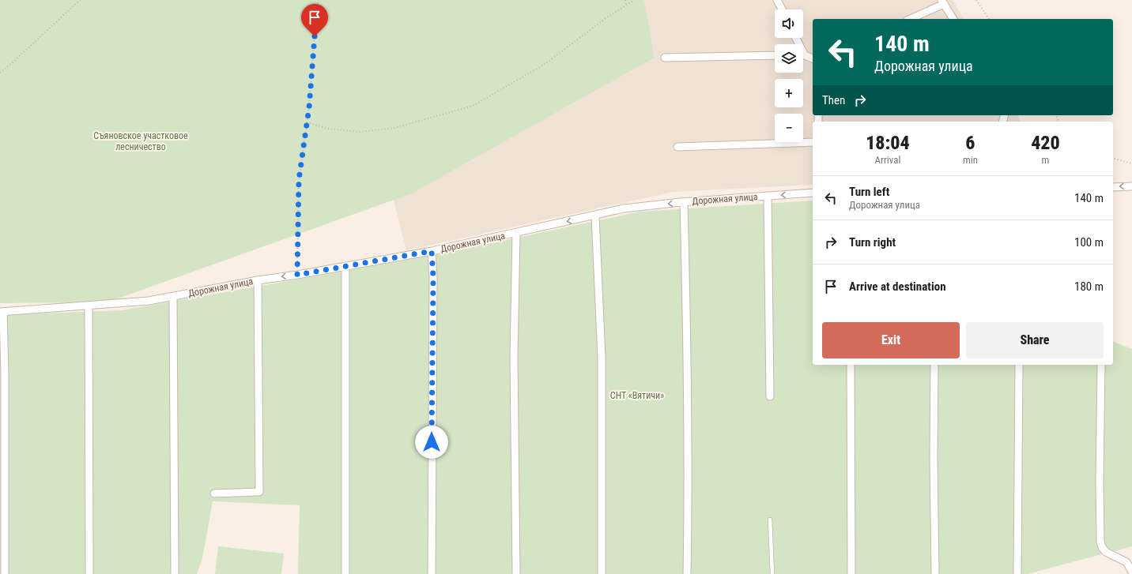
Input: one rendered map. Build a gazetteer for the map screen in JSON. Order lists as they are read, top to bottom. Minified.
{"streets":{"street":["Дорожная улица"]},"parks":["Съяновское участковое лесничество","СНТ «Вятичи»"],"page":{"map_buttons":["+","−"],"turn":["140 m","Дорожная улица"],"then":"Then","eta":["18:04","Arrival","6","min","420","m"],"list":[{"name":"Turn left","note":"Дорожная улица","value":"140 m"},{"name":"Turn right","value":"100 m"},{"name":"Arrive at destination","value":"180 m"}],"buttons":["Exit","Share"]}}
